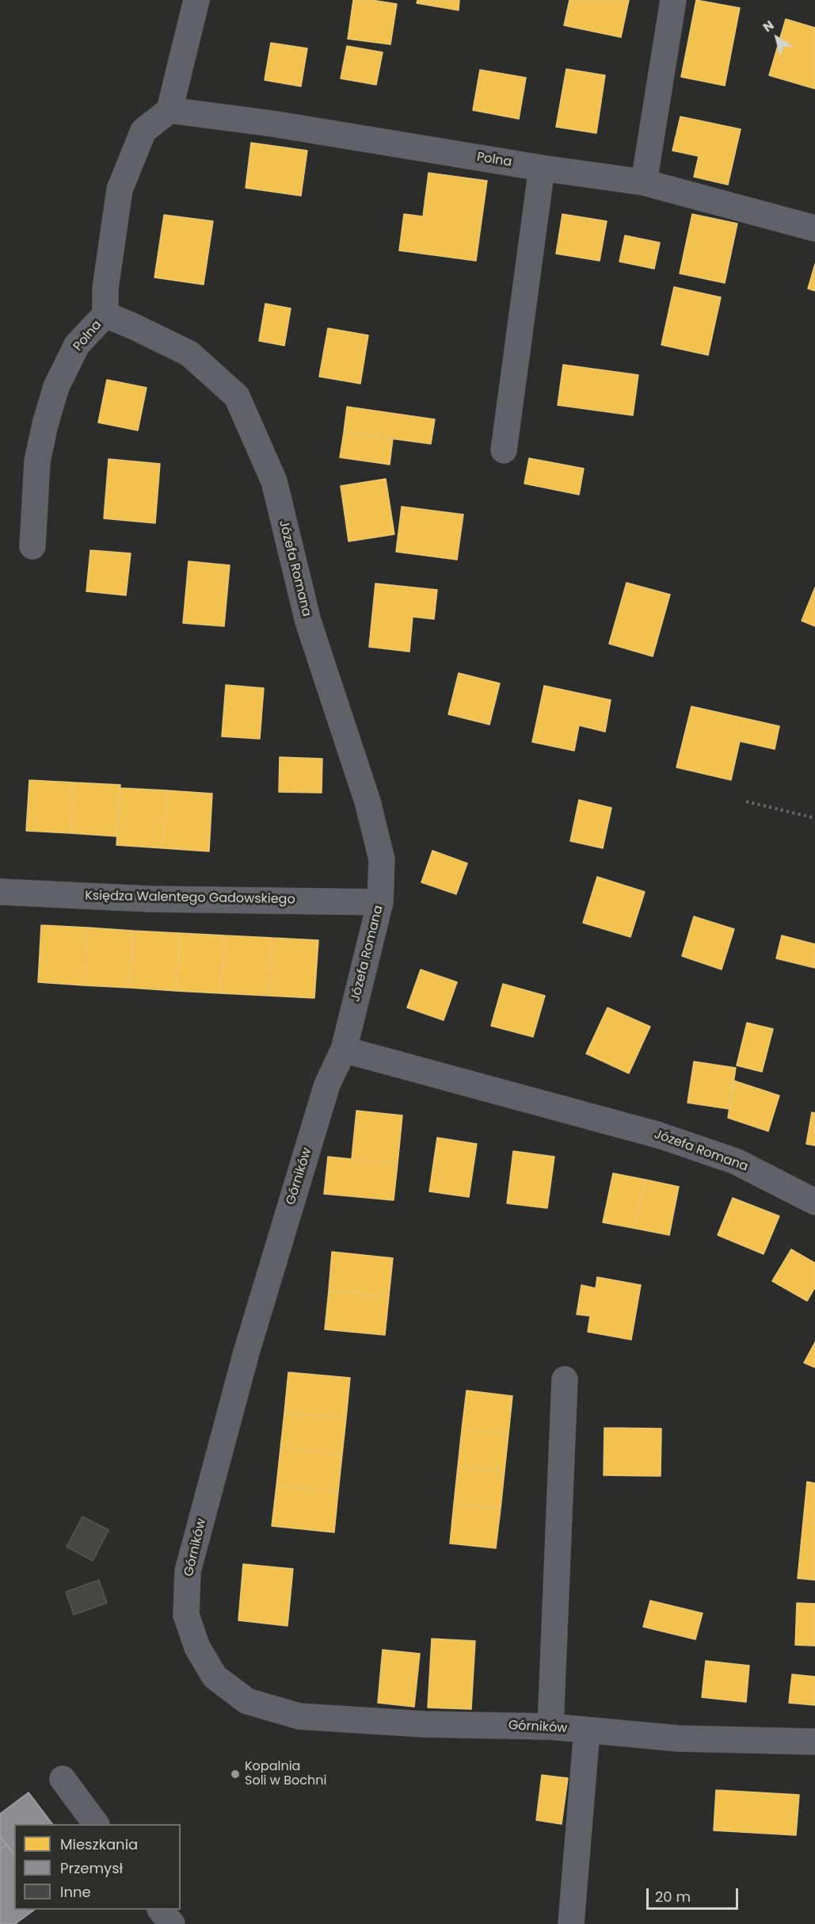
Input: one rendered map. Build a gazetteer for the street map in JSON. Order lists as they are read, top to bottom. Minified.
{"streets":{"street":["Polna","Józefa Romana","Księdza Walentego Gadowskiego","Górników"]},"crossings":[["Polna","Józefa Romana"],["Józefa Romana","Księdza Walentego Gadowskiego"],["Józefa Romana","Górników"]],"places":["Kopalnia Soli w Bochni"],"legend":["Mieszkania","Przemysł","Inne"],"scale_bar":"20 m","north":"top left"}
